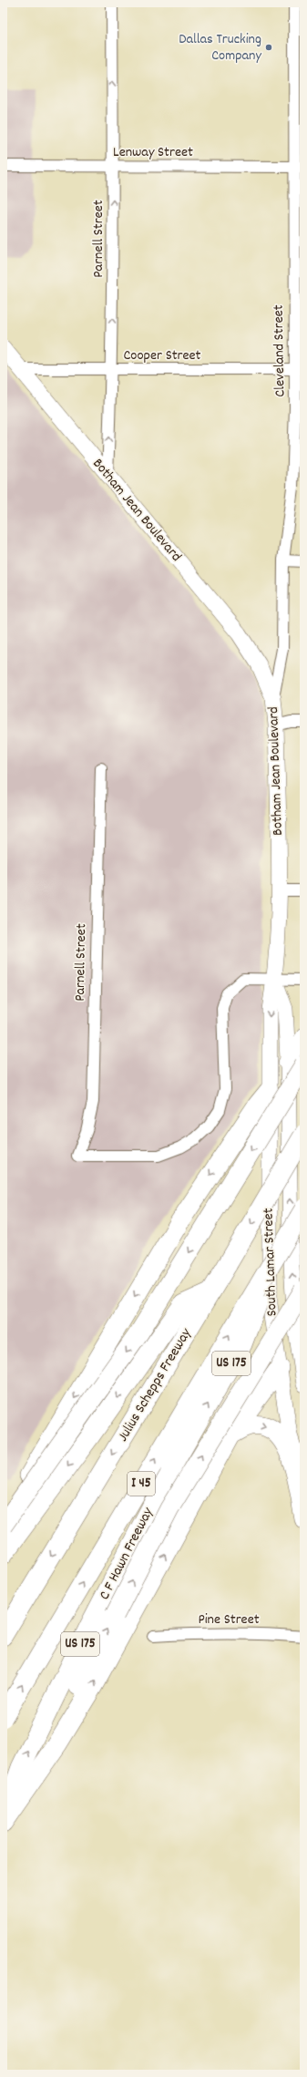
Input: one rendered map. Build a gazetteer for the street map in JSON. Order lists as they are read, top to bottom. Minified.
{"streets":{"highway":["US 175","Julius Schepps Freeway","I 45","C F Hawn Freeway"],"main road":["Botham Jean Boulevard","South Lamar Street"],"street":["Lenway Street","Parnell Street","Cleveland Street","Cooper Street","Pine Street"]},"crossings":[["Lenway Street","Parnell Street"],["Lenway Street","Cleveland Street"],["Parnell Street","Cooper Street"],["Parnell Street","Botham Jean Boulevard"],["Parnell Street","South Lamar Street"],["Cleveland Street","Cooper Street"],["Cleveland Street","Botham Jean Boulevard"],["Cooper Street","Botham Jean Boulevard"],["Botham Jean Boulevard","South Lamar Street"],["I 45","C F Hawn Freeway"]],"one_way":["Parnell Street"],"places":["Dallas Trucking Company"]}
